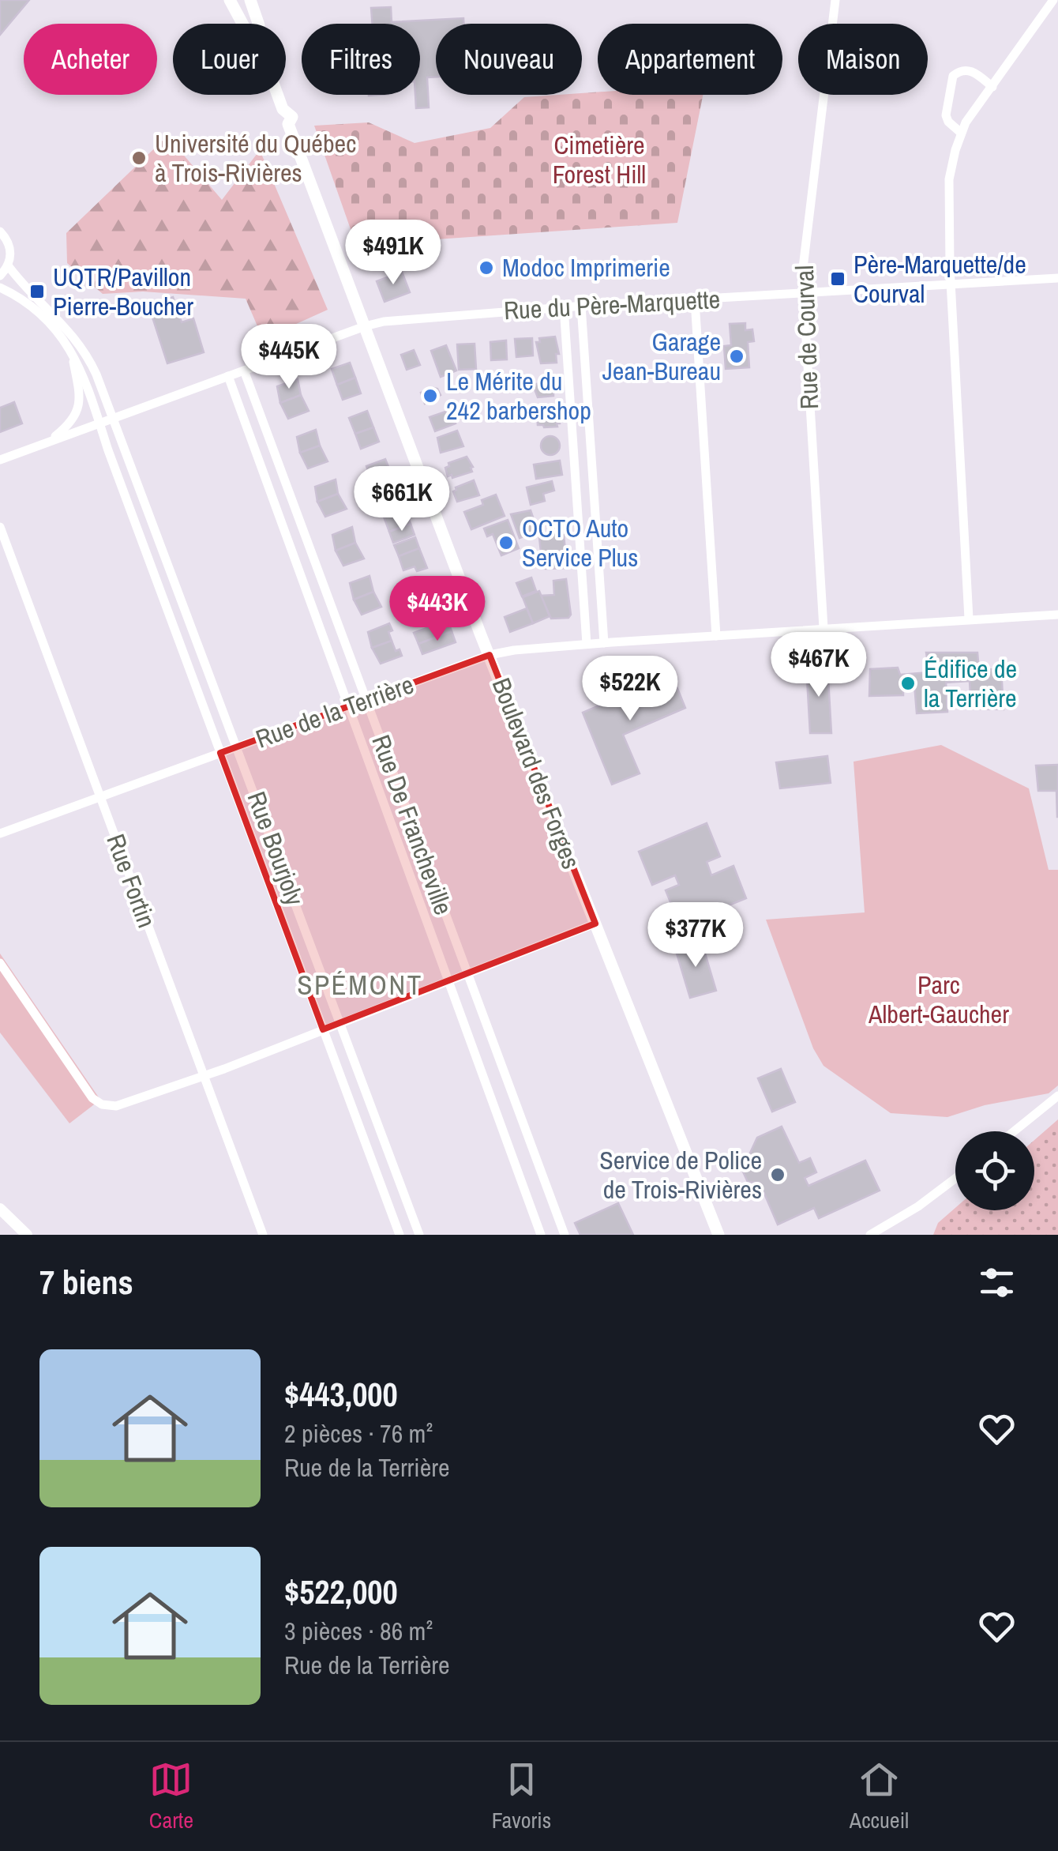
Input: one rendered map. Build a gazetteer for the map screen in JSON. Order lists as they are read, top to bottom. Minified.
{"streets":{"main road":["Boulevard des Forges"],"street":["Rue du Père-Marquette","Rue de Courval","Rue de la Terrière","Rue De Francheville","Rue Bourjoly","Rue Fortin"]},"crossings":[["Rue du Père-Marquette","Rue de Courval"],["Rue du Père-Marquette","Boulevard des Forges"],["Rue du Père-Marquette","Rue De Francheville"],["Rue du Père-Marquette","Rue Bourjoly"],["Rue de Courval","Rue de la Terrière"],["Rue de la Terrière","Boulevard des Forges"],["Rue de la Terrière","Rue De Francheville"],["Rue de la Terrière","Rue Bourjoly"],["Rue de la Terrière","Rue Fortin"]],"districts":["SPÉMONT"],"parks":["Cimetière Forest Hill","Parc Albert-Gaucher"],"places":{"other":["Université du Québec à Trois-Rivières","Modoc Imprimerie","Garage Jean-Bureau","Le Mérite du 242 barbershop","OCTO Auto Service Plus","Édifice de la Terrière","Service de Police de Trois-Rivières"],"transit":["Père-Marquette/de Courval","UQTR/Pavillon Pierre-Boucher"]},"page":{"chip":["Acheter","Louer","Filtres","Nouveau","Appartement","Maison"],"price":["$491K","$445K","$661K","$443K","$467K","$522K","$377K"],"heading":"7 biens","list":[{"name":"$443,000","note":"2 pièces · 76 m² · Rue de la Terrière"},{"name":"$522,000","note":"3 pièces · 86 m² · Rue de la Terrière"}],"tabs":["Carte","Favoris","Accueil"]}}
